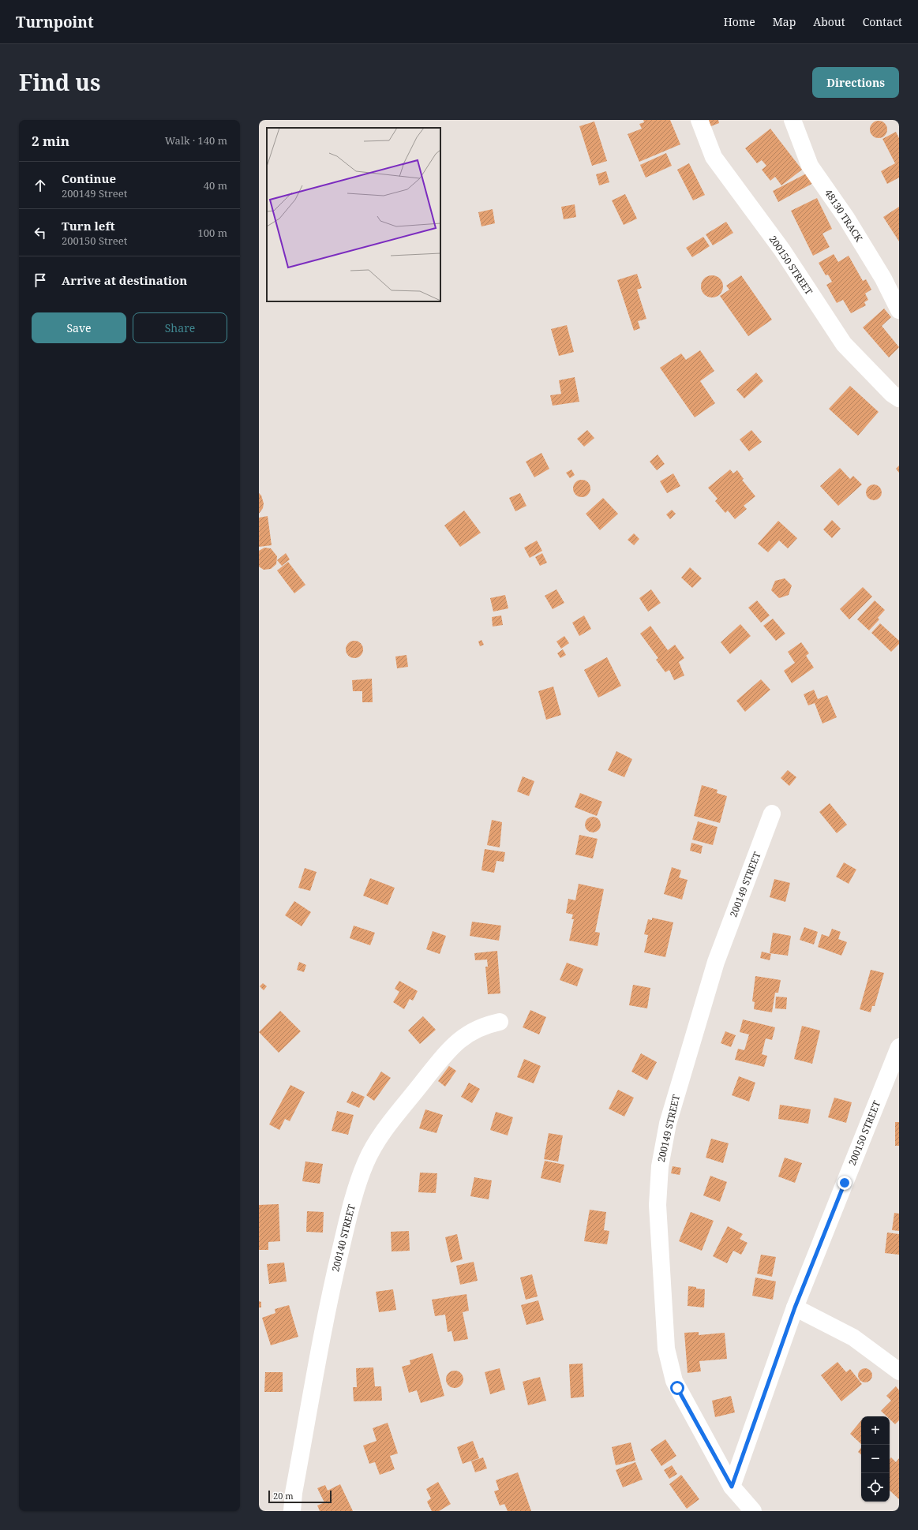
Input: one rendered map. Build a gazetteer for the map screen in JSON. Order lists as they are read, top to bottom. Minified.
{"streets":{"street":["48130 TRACK","200150 STREET","200149 STREET","200140 STREET"]},"crossings":[["200150 STREET","200149 STREET"]],"scale_bar":"20 m","page":{"header":"Turnpoint","nav":["Home","Map","About","Contact"],"title":"Find us","buttons":["Directions",["Save","Share"]],"heading":["2 min","Walk · 140 m"],"list":[["Continue","200149 Street","40 m"],["Turn left","200150 Street","100 m"],"Arrive at destination"],"map_buttons":["+","−"],"scale":"20 m"}}
